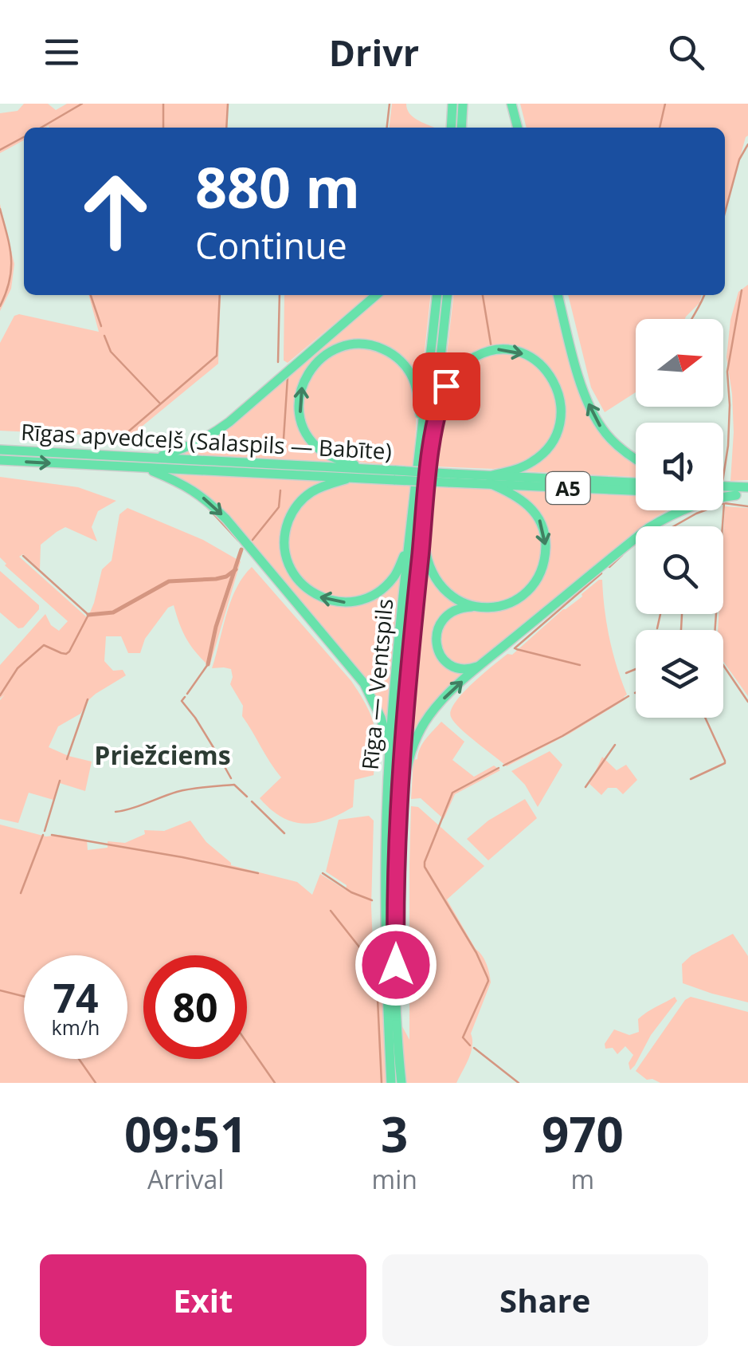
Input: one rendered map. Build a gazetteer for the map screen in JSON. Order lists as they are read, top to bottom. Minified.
{"streets":{"highway":["Rīgas apvedceļš (Salaspils — Babīte)","A5","Rīga — Ventspils"]},"districts":["Priežciems"],"north":"right","page":{"header":"Drivr","turn":["880 m","Continue"],"speed":"74 km/h","limit":"80","eta":["09:51","Arrival","3","min","970","m"],"buttons":["Exit","Share"]}}
